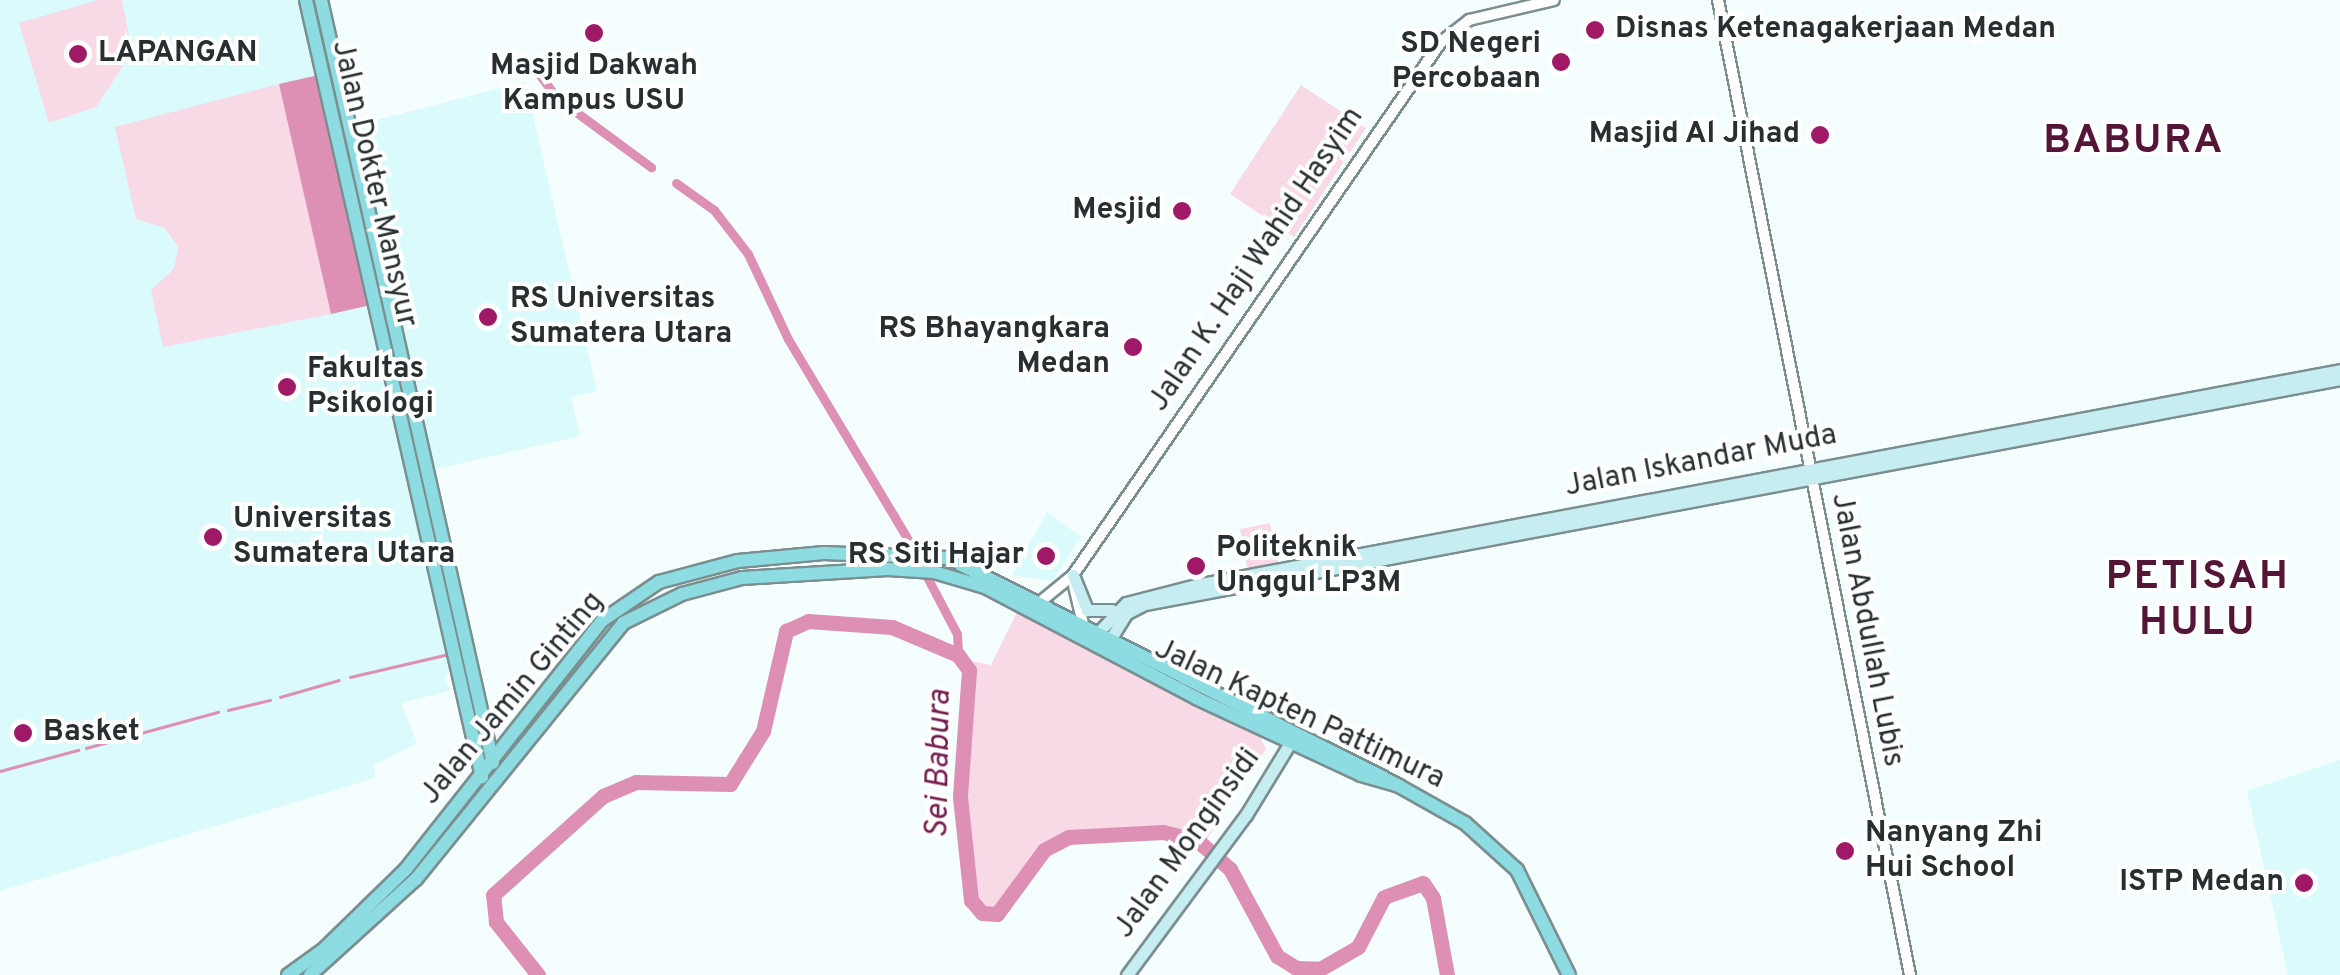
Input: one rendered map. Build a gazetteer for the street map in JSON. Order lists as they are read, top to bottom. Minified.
{"streets":{"main road":["Jalan Dokter Mansyur","Jalan Iskandar Muda","Jalan Jamin Ginting","Jalan Kapten Pattimura","Jalan Monginsidi"],"street":["Jalan K. Haji Wahid Hasyim","Jalan Abdullah Lubis"]},"crossings":[["Jalan Dokter Mansyur","Jalan Jamin Ginting"],["Jalan K. Haji Wahid Hasyim","Jalan Jamin Ginting"],["Jalan Iskandar Muda","Jalan Abdullah Lubis"],["Jalan Iskandar Muda","Jalan Jamin Ginting"],["Jalan Iskandar Muda","Jalan Kapten Pattimura"],["Jalan Jamin Ginting","Jalan Kapten Pattimura"],["Jalan Kapten Pattimura","Jalan Monginsidi"]],"districts":["BABURA","PETISAH HULU"],"water":["Sei Babura"],"places":["Disnas Ketenagakerjaan Medan","Masjid Dakwah Kampus USU","LAPANGAN","SD Negeri Percobaan","Masjid Al Jihad","Mesjid","RS Universitas Sumatera Utara","RS Bhayangkara Medan","Fakultas Psikologi","Universitas Sumatera Utara","RS Siti Hajar","Politeknik Unggul LP3M","Basket","Nanyang Zhi Hui School","ISTP Medan"]}
